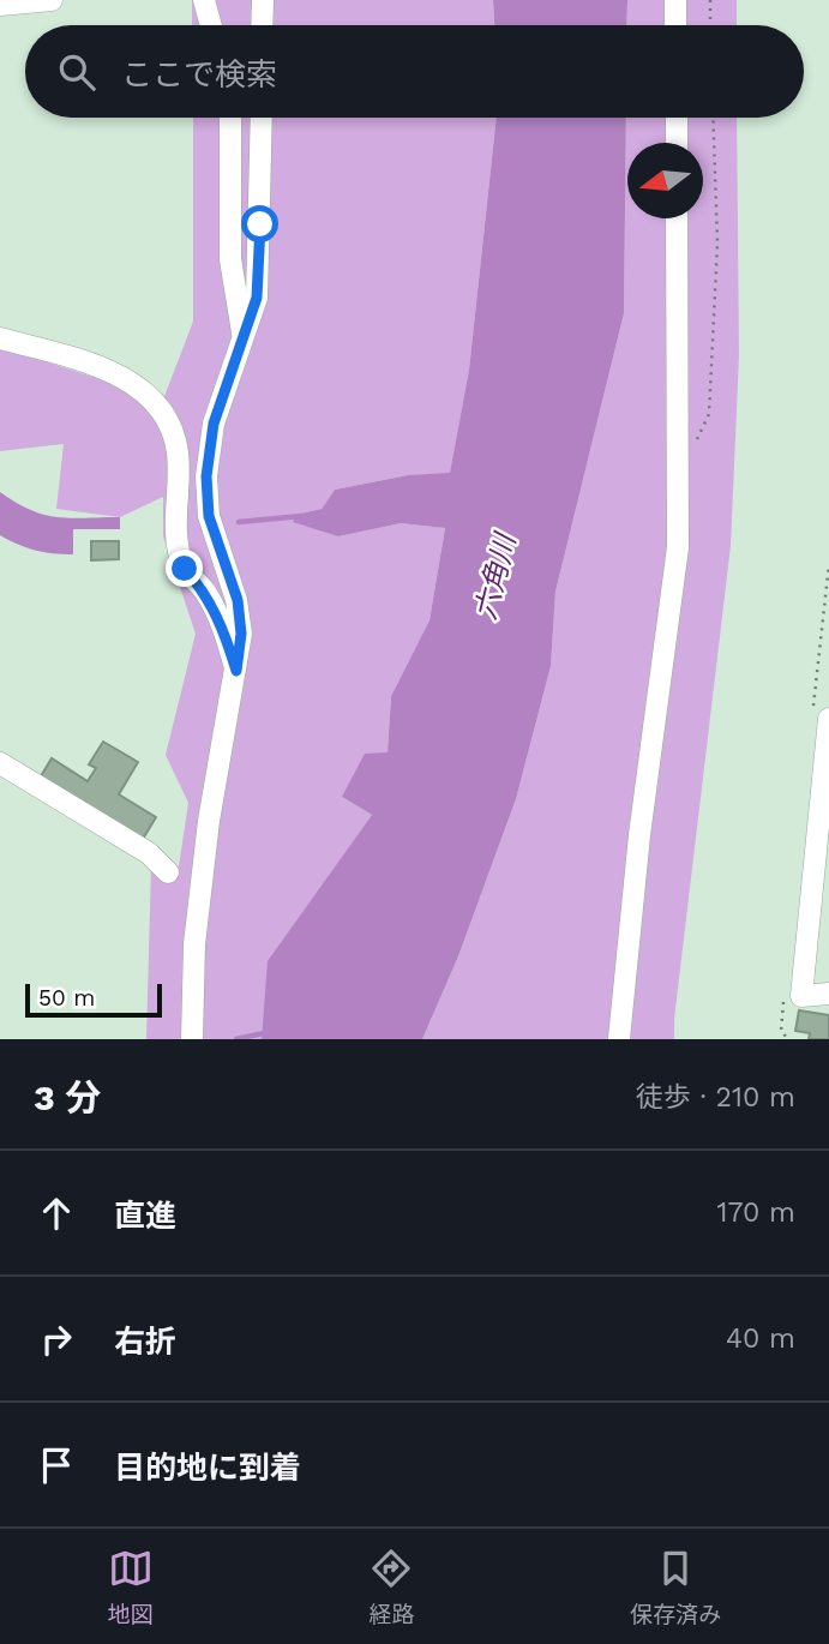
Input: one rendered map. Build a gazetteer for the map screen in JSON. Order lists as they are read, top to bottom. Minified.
{"water":["六角川"],"scale_bar":"50 m","north":"left","page":{"search":"ここで検索","scale":"50 m","heading":["3 分","徒歩 · 210 m"],"list":[["直進","170 m"],["右折","40 m"],"目的地に到着"],"nav":["地図","経路","保存済み"]}}
